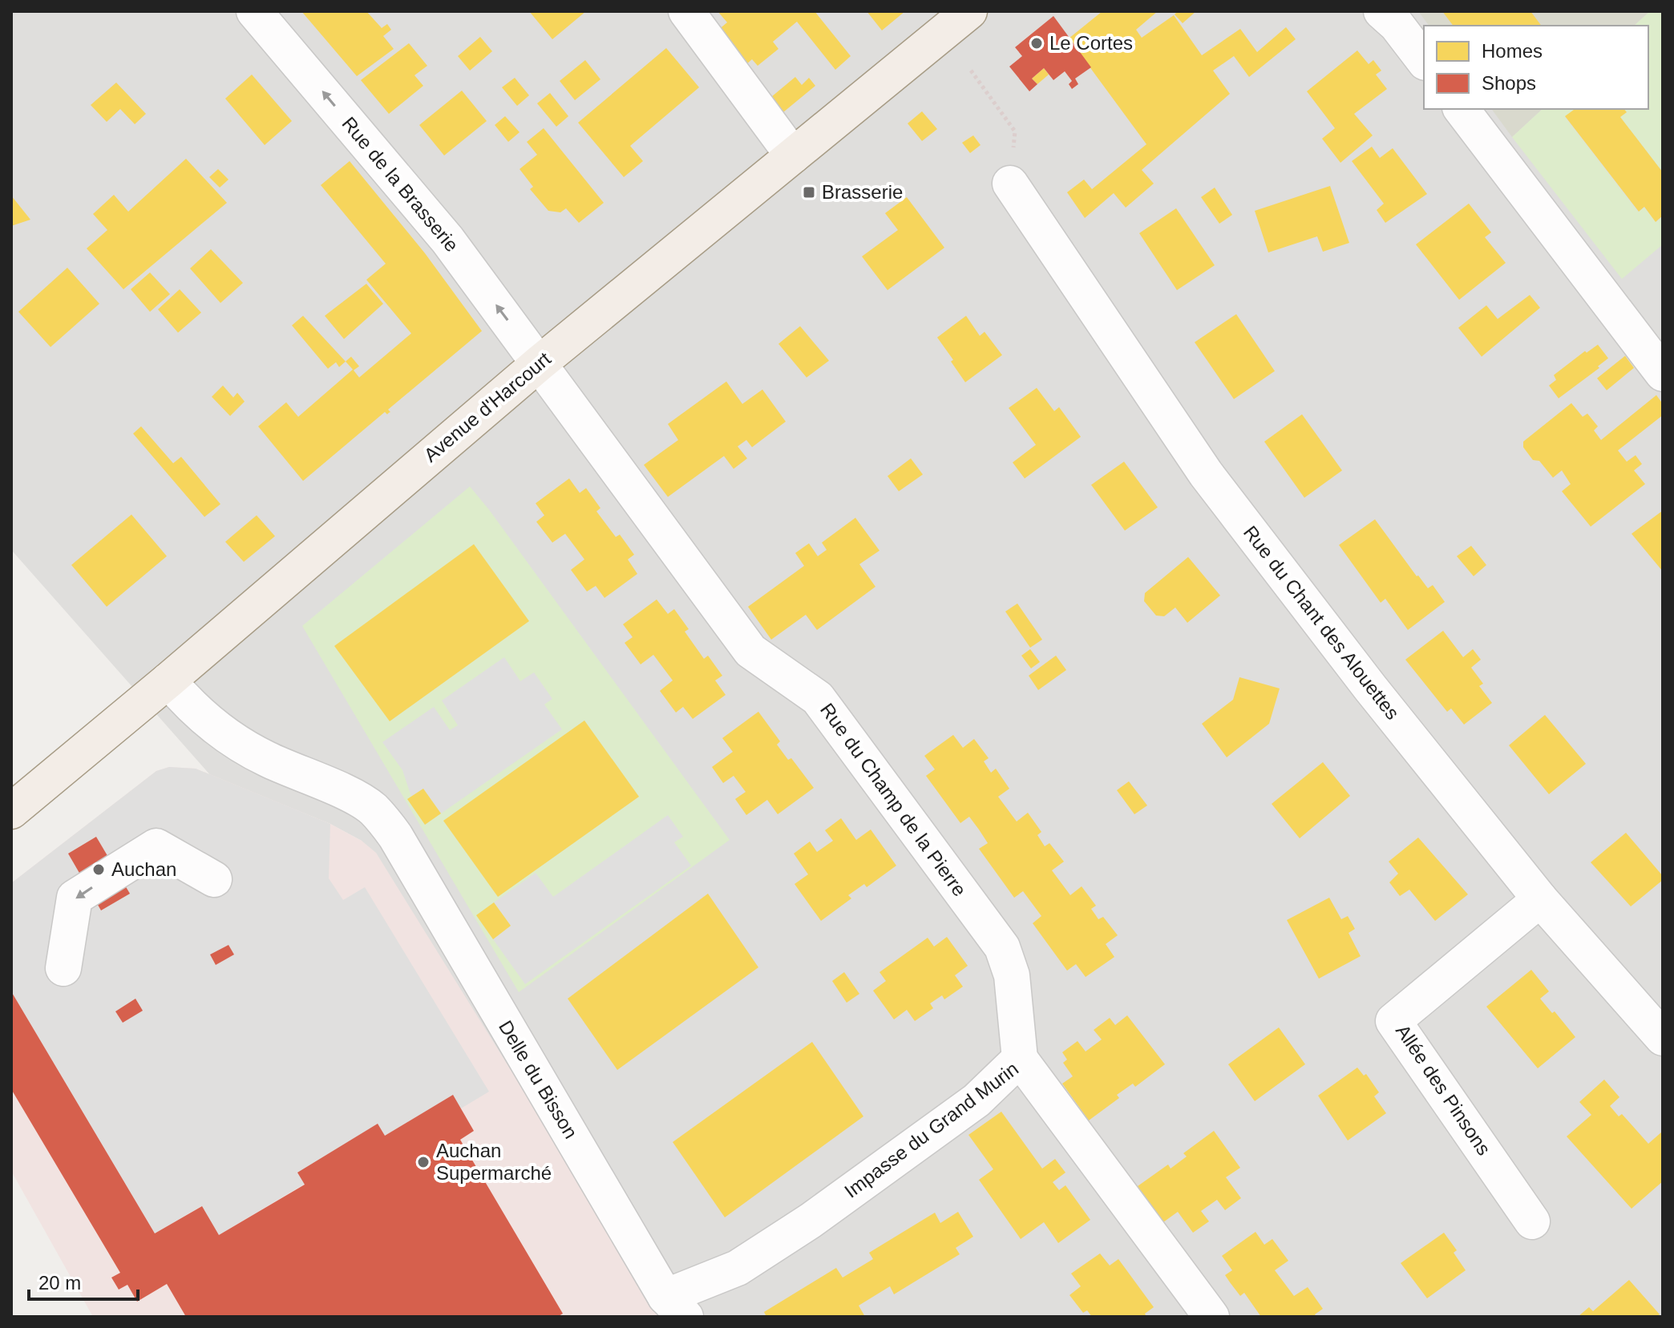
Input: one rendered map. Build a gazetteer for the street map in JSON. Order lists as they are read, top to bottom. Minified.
{"streets":{"main road":["Avenue d'Harcourt"],"street":["Rue de la Brasserie","Rue du Chant des Alouettes","Rue du Champ de la Pierre","Delle du Bisson","Allée des Pinsons","Impasse du Grand Murin"]},"crossings":[["Rue de la Brasserie","Avenue d'Harcourt"],["Rue de la Brasserie","Rue du Champ de la Pierre"],["Avenue d'Harcourt","Rue du Champ de la Pierre"],["Avenue d'Harcourt","Delle du Bisson"],["Rue du Chant des Alouettes","Allée des Pinsons"],["Rue du Champ de la Pierre","Impasse du Grand Murin"],["Delle du Bisson","Impasse du Grand Murin"]],"one_way":["Rue de la Brasserie"],"places":{"other":["Le Cortes","Auchan","Auchan Supermarché"],"transit":["Brasserie"]},"legend":["Homes","Shops"],"scale_bar":"20 m"}
